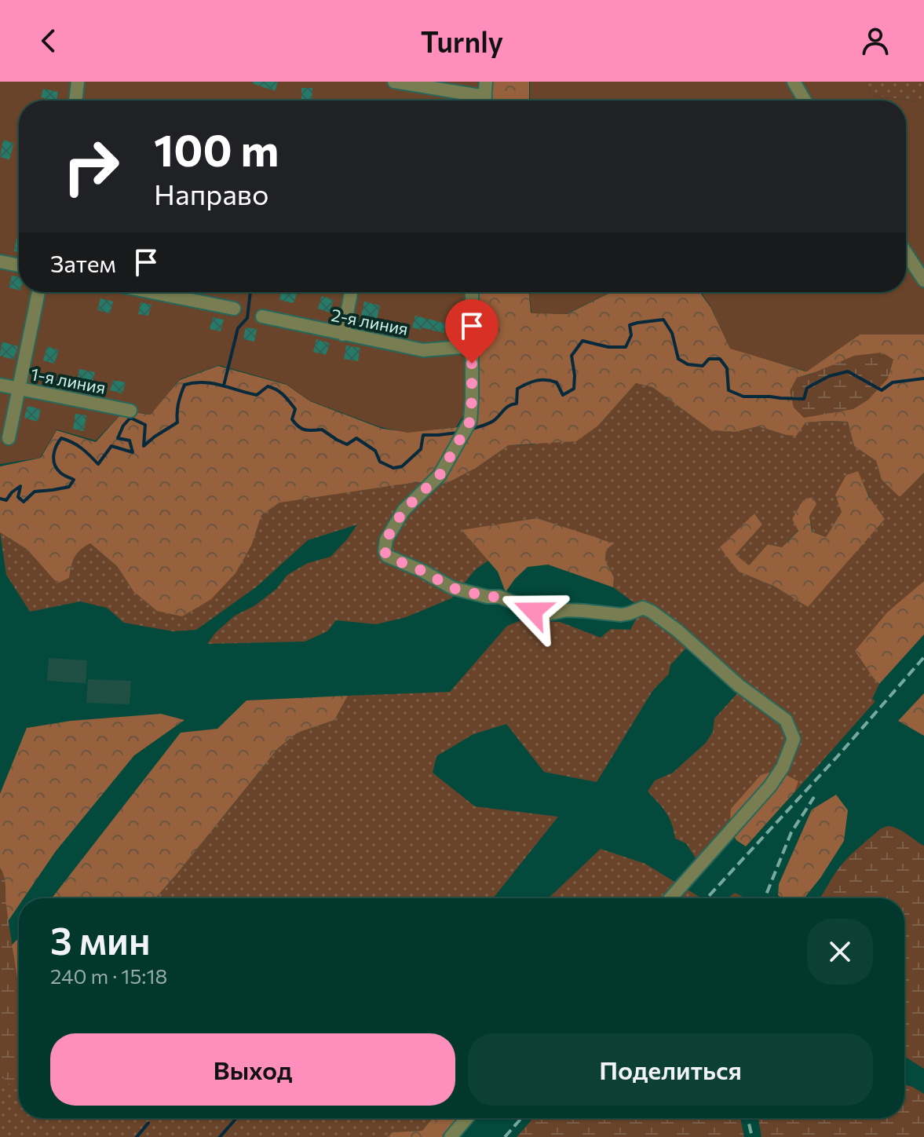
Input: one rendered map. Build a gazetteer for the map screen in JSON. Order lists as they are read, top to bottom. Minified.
{"streets":{"street":["2-я линия","1-я линия"]},"page":{"header":"Turnly","turn":["100 m","Направо"],"then":"Затем","heading":["3 мин","240 m · 15:18"],"buttons":["Выход","Поделиться"]}}
